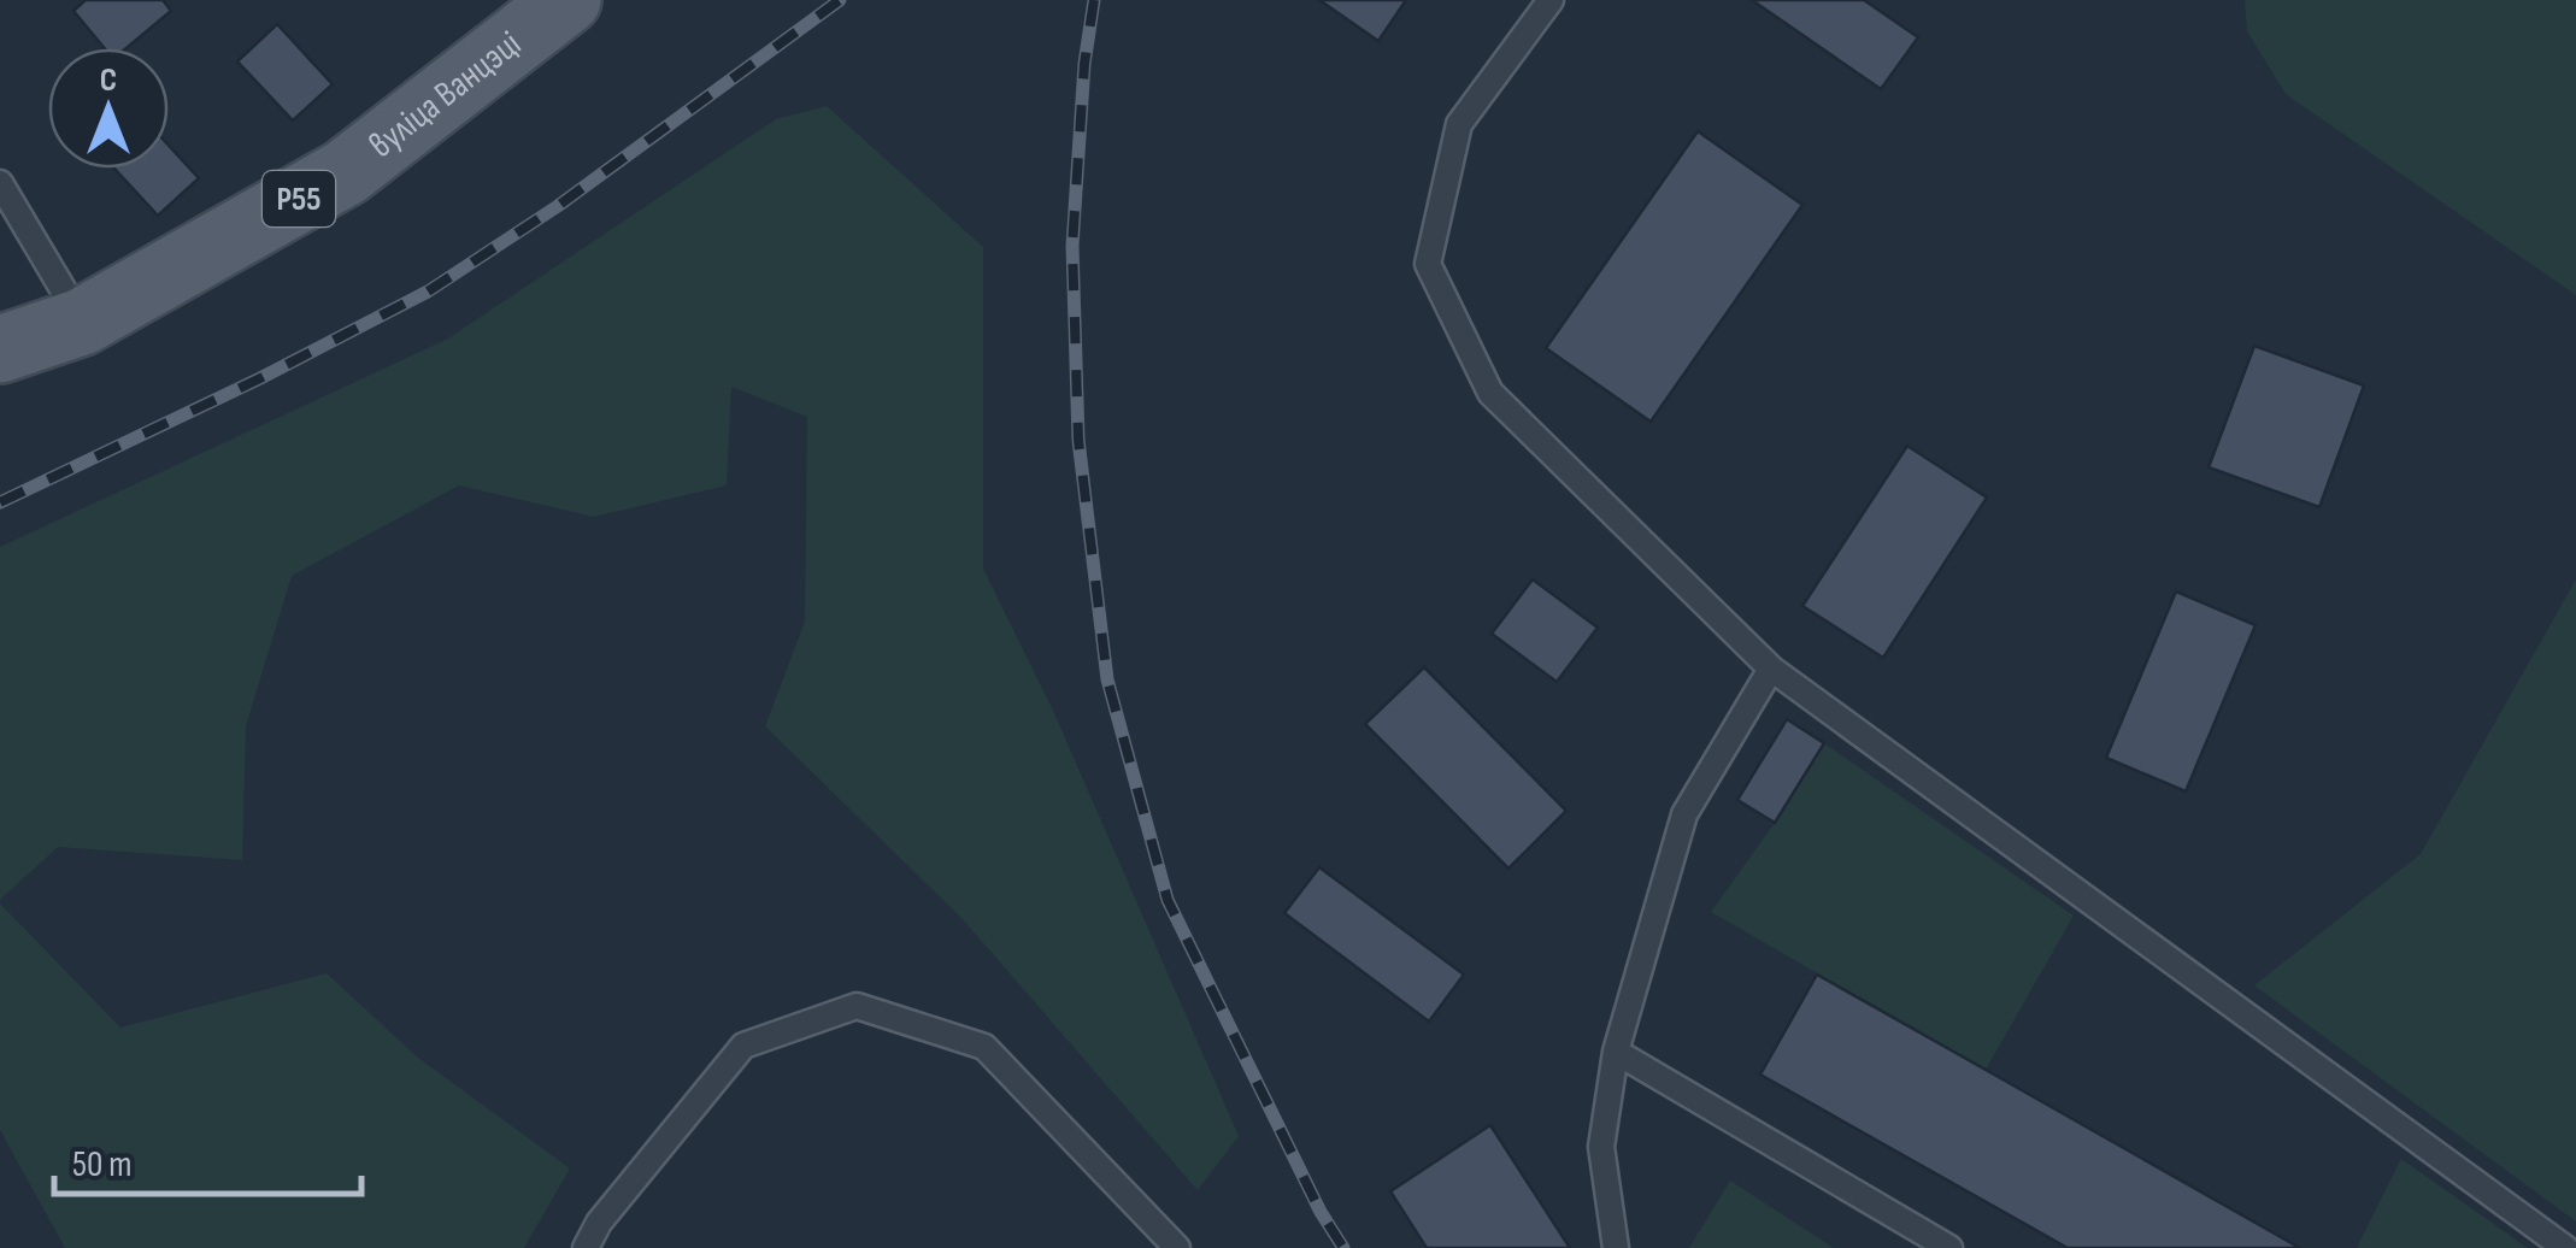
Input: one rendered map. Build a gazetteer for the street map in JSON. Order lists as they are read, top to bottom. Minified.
{"streets":{"main road":["вуліца Ванцэці","Р55"]},"scale_bar":"50 m","north":"top"}
